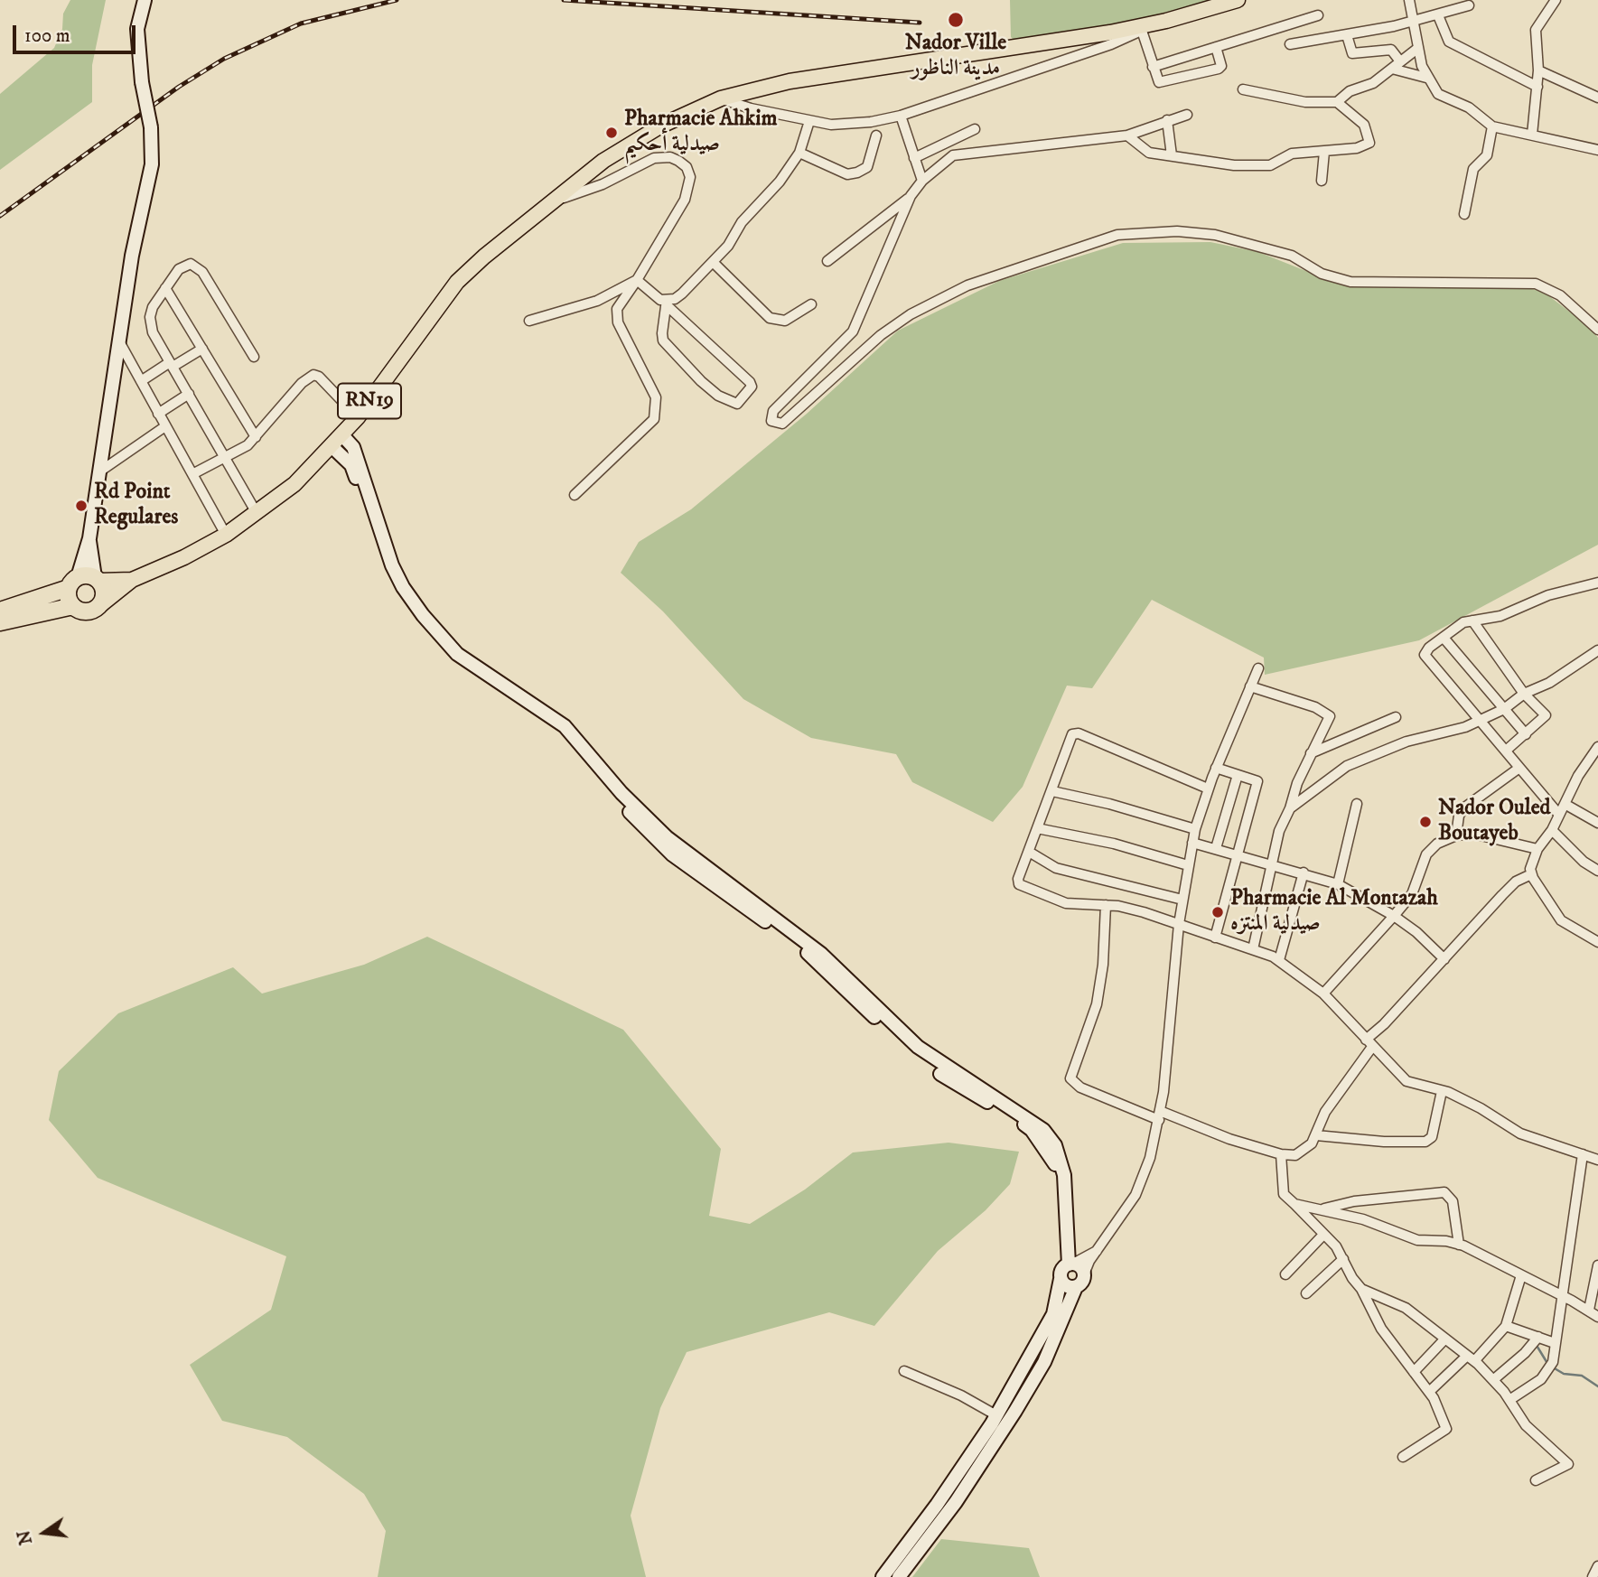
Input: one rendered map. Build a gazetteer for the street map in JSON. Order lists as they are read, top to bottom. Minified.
{"streets":{"highway":["RN19"]},"places":["Nador Ville مدينة الناظور","Pharmacie Ahkim صيدلية أحكيم","Rd Point Regulares","Nador Ouled Boutayeb","Pharmacie Al Montazah صيدلية المنتزه"],"scale_bar":"100 m","north":"left"}
